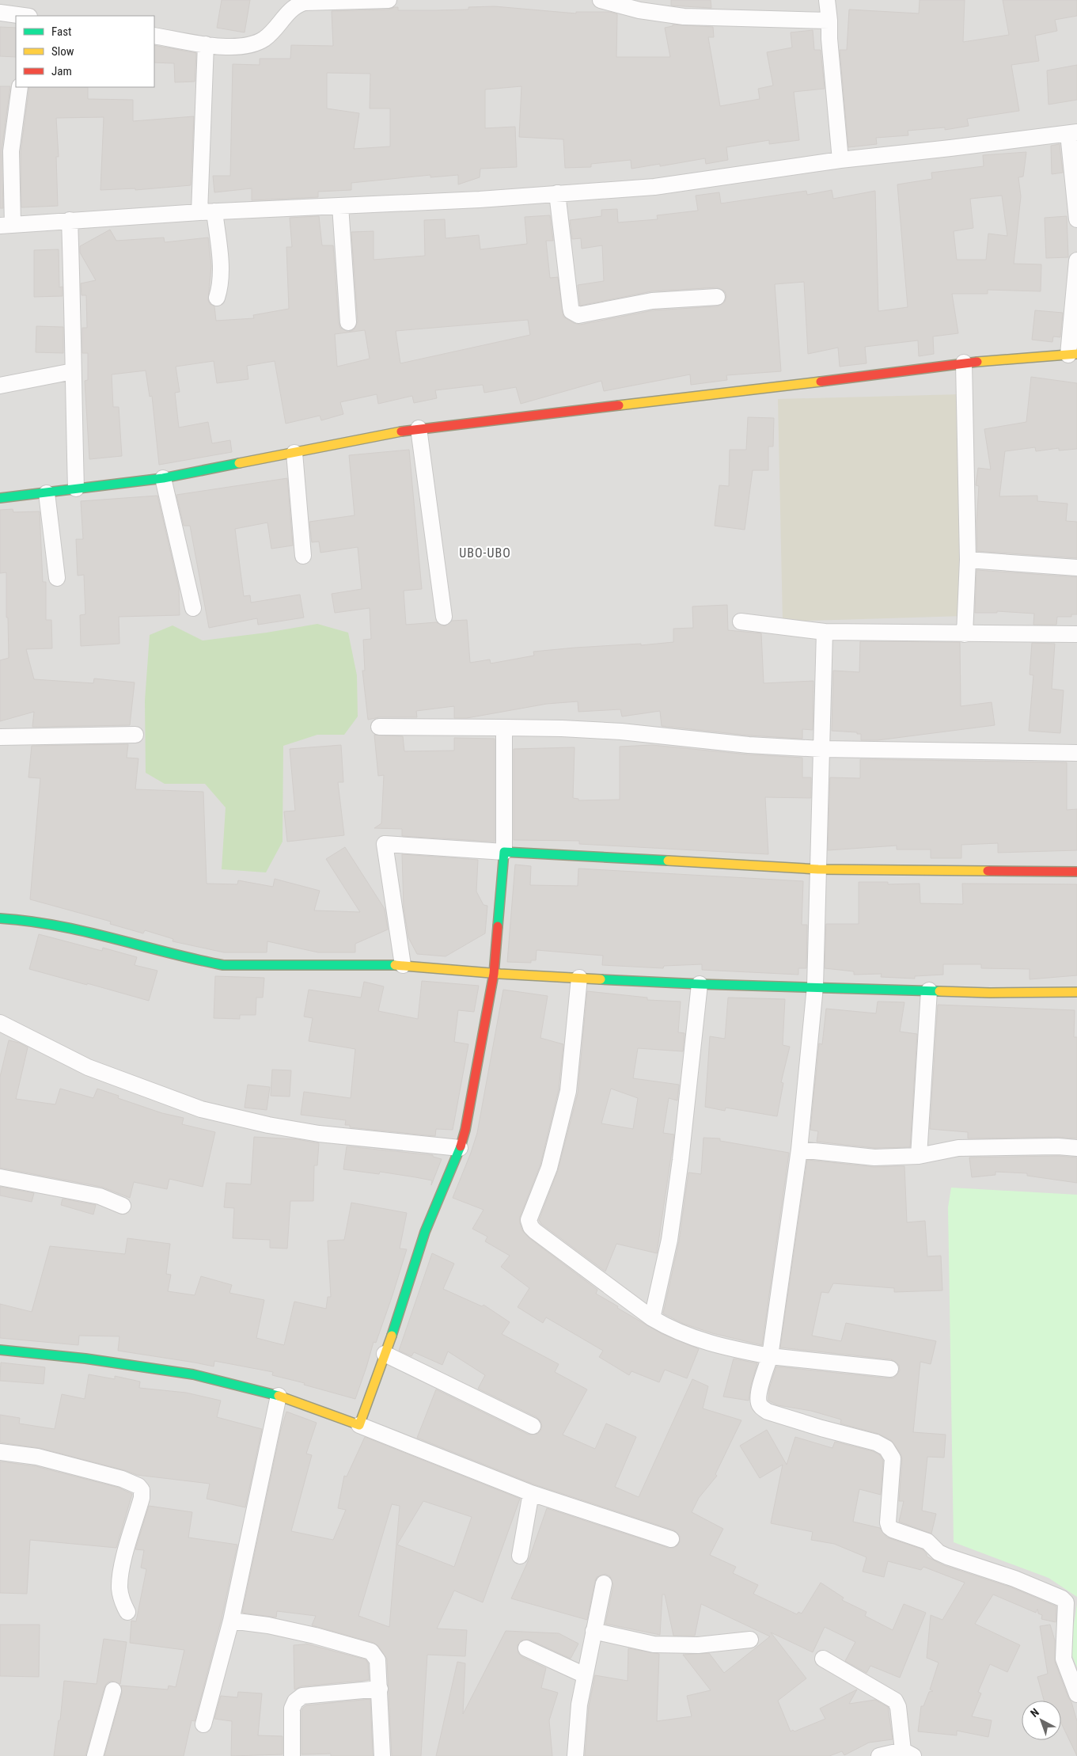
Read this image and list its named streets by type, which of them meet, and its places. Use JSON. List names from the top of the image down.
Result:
{
  "districts": ["UBO-UBO"],
  "legend": ["Fast", "Slow", "Jam"],
  "north": "top left"
}
